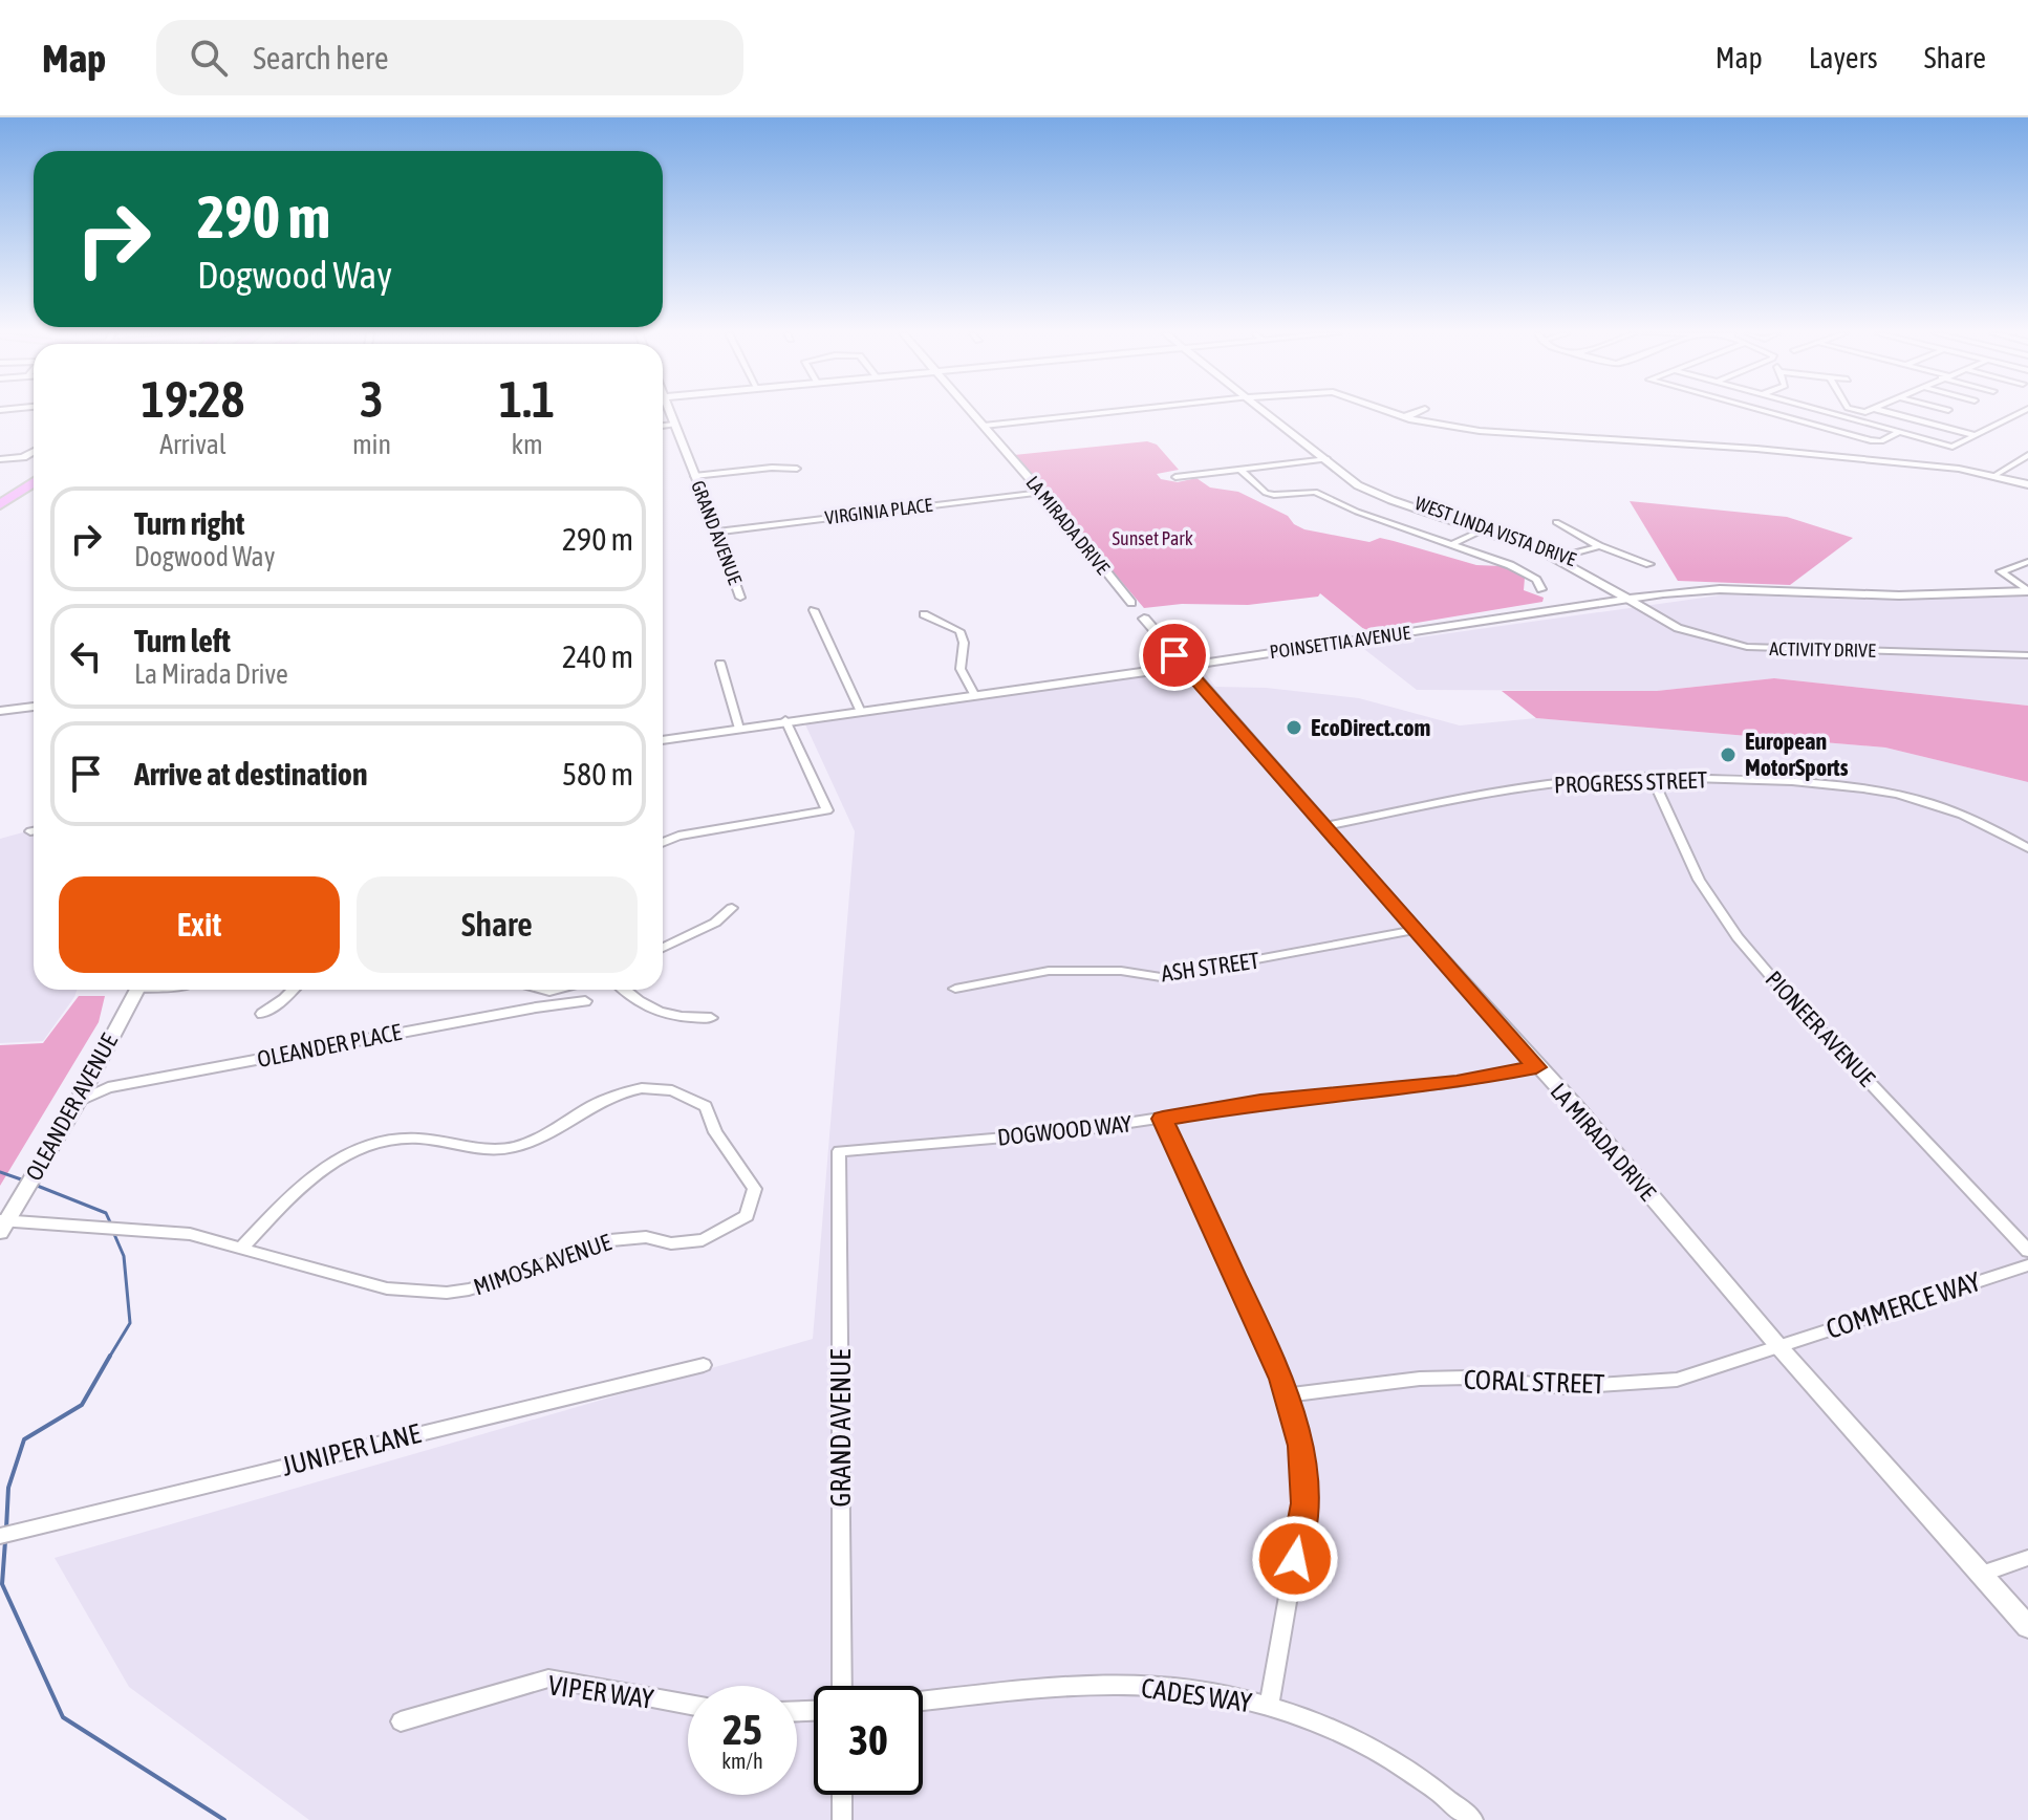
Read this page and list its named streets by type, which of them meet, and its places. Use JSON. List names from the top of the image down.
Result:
{
  "streets": {
    "street": [
      "VIRGINIA PLACE",
      "LA MIRADA DRIVE",
      "WEST LINDA VISTA DRIVE",
      "GRAND AVENUE",
      "POINSETTIA AVENUE",
      "ACTIVITY DRIVE",
      "PROGRESS STREET",
      "ASH STREET",
      "PIONEER AVENUE",
      "OLEANDER PLACE",
      "OLEANDER AVENUE",
      "DOGWOOD WAY",
      "MIMOSA AVENUE",
      "COMMERCE WAY",
      "CORAL STREET",
      "JUNIPER LANE",
      "VIPER WAY",
      "CADES WAY"
    ]
  },
  "crossings": [
    ["VIRGINIA PLACE", "LA MIRADA DRIVE"],
    ["VIRGINIA PLACE", "GRAND AVENUE"],
    ["LA MIRADA DRIVE", "POINSETTIA AVENUE"],
    ["LA MIRADA DRIVE", "PROGRESS STREET"],
    ["LA MIRADA DRIVE", "ASH STREET"],
    ["LA MIRADA DRIVE", "DOGWOOD WAY"],
    ["LA MIRADA DRIVE", "COMMERCE WAY"],
    ["LA MIRADA DRIVE", "CORAL STREET"],
    ["WEST LINDA VISTA DRIVE", "POINSETTIA AVENUE"],
    ["WEST LINDA VISTA DRIVE", "ACTIVITY DRIVE"],
    ["GRAND AVENUE", "DOGWOOD WAY"],
    ["POINSETTIA AVENUE", "ACTIVITY DRIVE"],
    ["PROGRESS STREET", "PIONEER AVENUE"],
    ["OLEANDER PLACE", "OLEANDER AVENUE"],
    ["OLEANDER AVENUE", "MIMOSA AVENUE"],
    ["COMMERCE WAY", "CORAL STREET"]
  ],
  "parks": ["Sunset Park"],
  "places": ["EcoDirect.com", "European MotorSports"],
  "page": {
    "header": "Map",
    "search": "Search here",
    "nav": ["Map", "Layers", "Share"],
    "turn": ["290 m", "Dogwood Way"],
    "eta": [
      "19:28",
      "Arrival",
      "3",
      "min",
      "1.1",
      "km"
    ],
    "list": [
      {
        "name": "Turn right",
        "note": "Dogwood Way",
        "value": "290 m"
      },
      {
        "name": "Turn left",
        "note": "La Mirada Drive",
        "value": "240 m"
      },
      {
        "name": "Arrive at destination",
        "value": "580 m"
      }
    ],
    "buttons": ["Exit", "Share"],
    "speed": "25 km/h",
    "limit": "30"
  }
}
